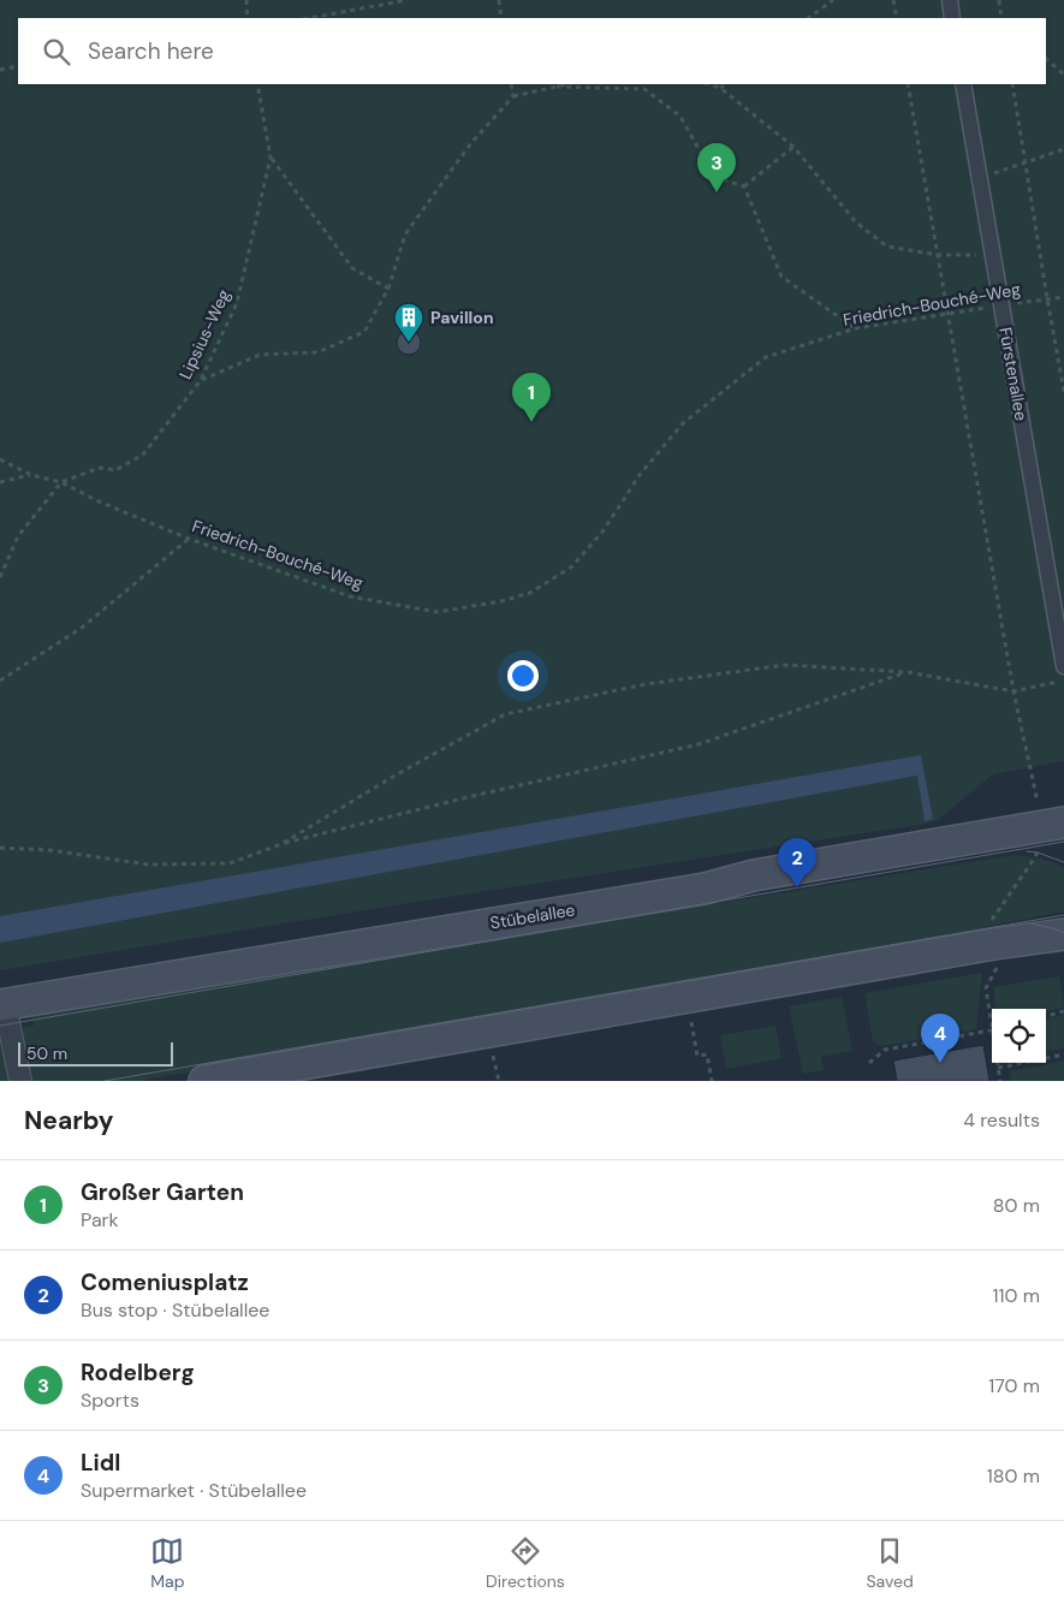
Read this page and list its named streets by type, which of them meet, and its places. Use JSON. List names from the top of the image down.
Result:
{
  "streets": {
    "main road": ["Stübelallee"],
    "street": ["Fürstenallee"],
    "path": ["Friedrich-Bouché-Weg", "Lipsius-Weg"]
  },
  "crossings": [
    ["Friedrich-Bouché-Weg", "Lipsius-Weg"],
    ["Friedrich-Bouché-Weg", "Fürstenallee"]
  ],
  "places": {
    "building": ["Pavillon"]
  },
  "scale_bar": "50 m",
  "page": {
    "search": "Search here",
    "pins": [
      "3",
      "1",
      "2",
      "4"
    ],
    "scale": "50 m",
    "heading": ["Nearby", "4 results"],
    "list": [
      {
        "mark": "1",
        "name": "Großer Garten",
        "note": "Park",
        "value": "80 m"
      },
      {
        "mark": "2",
        "name": "Comeniusplatz",
        "note": "Bus stop · Stübelallee",
        "value": "110 m"
      },
      {
        "mark": "3",
        "name": "Rodelberg",
        "note": "Sports",
        "value": "170 m"
      },
      {
        "mark": "4",
        "name": "Lidl",
        "note": "Supermarket · Stübelallee",
        "value": "180 m"
      }
    ],
    "nav": ["Map", "Directions", "Saved"]
  }
}
